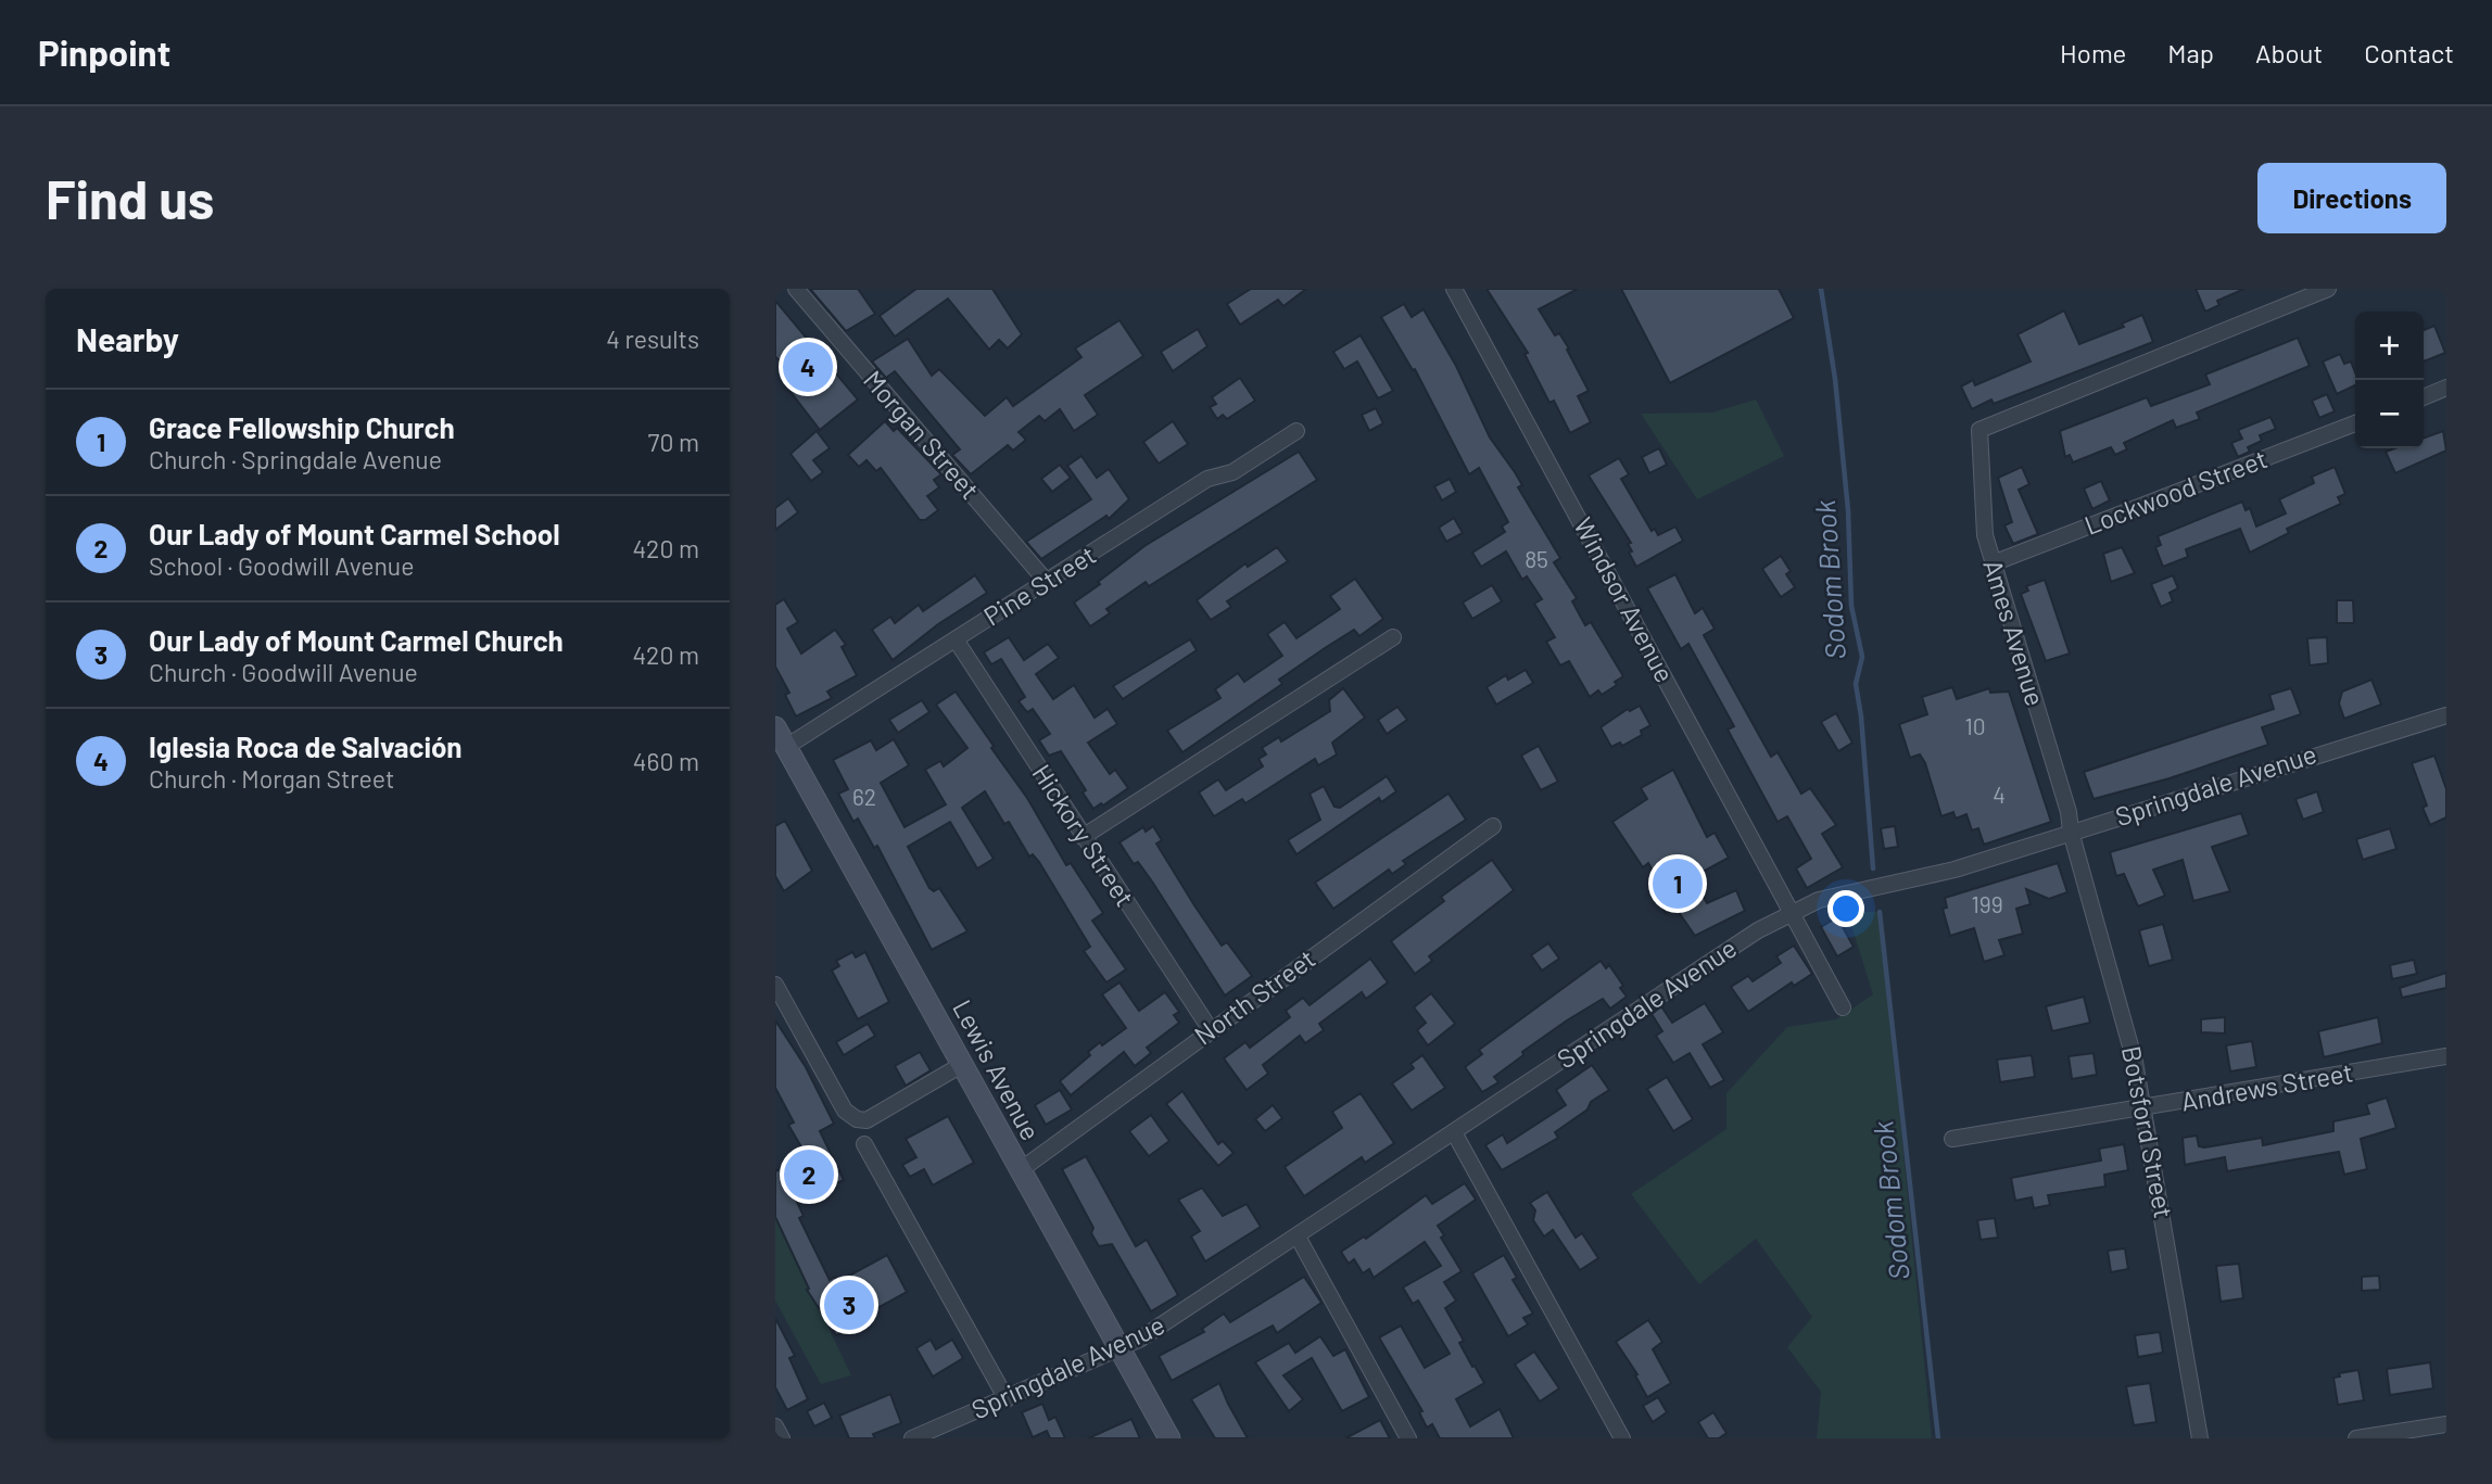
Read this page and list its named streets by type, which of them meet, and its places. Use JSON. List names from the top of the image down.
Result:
{
  "streets": {
    "main road": ["Lewis Avenue"],
    "street": [
      "Morgan Street",
      "Lockwood Street",
      "Pine Street",
      "Windsor Avenue",
      "Ames Avenue",
      "Springdale Avenue",
      "Hickory Street",
      "North Street",
      "Andrews Street",
      "Botsford Street"
    ]
  },
  "crossings": [
    ["Morgan Street", "Pine Street"],
    ["Lockwood Street", "Ames Avenue"],
    ["Pine Street", "Hickory Street"],
    ["Pine Street", "Lewis Avenue"],
    ["Windsor Avenue", "Springdale Avenue"],
    ["Ames Avenue", "Springdale Avenue"],
    ["Ames Avenue", "Botsford Street"],
    ["Springdale Avenue", "Lewis Avenue"],
    ["Springdale Avenue", "Botsford Street"],
    ["Hickory Street", "North Street"],
    ["North Street", "Lewis Avenue"],
    ["Andrews Street", "Botsford Street"]
  ],
  "water": ["Sodom Brook"],
  "house_numbers": [
    "85",
    "10",
    "4",
    "62",
    "199"
  ],
  "page": {
    "header": "Pinpoint",
    "nav": [
      "Home",
      "Map",
      "About",
      "Contact"
    ],
    "buttons": "Directions",
    "title": "Find us",
    "heading": ["Nearby", "4 results"],
    "map_buttons": ["+", "−"],
    "pins": [
      "4",
      "1",
      "2",
      "3"
    ],
    "list": [
      {
        "mark": "1",
        "name": "Grace Fellowship Church",
        "note": "Church · Springdale Avenue",
        "value": "70 m"
      },
      {
        "mark": "2",
        "name": "Our Lady of Mount Carmel School",
        "note": "School · Goodwill Avenue",
        "value": "420 m"
      },
      {
        "mark": "3",
        "name": "Our Lady of Mount Carmel Church",
        "note": "Church · Goodwill Avenue",
        "value": "420 m"
      },
      {
        "mark": "4",
        "name": "Iglesia Roca de Salvación",
        "note": "Church · Morgan Street",
        "value": "460 m"
      }
    ]
  }
}
